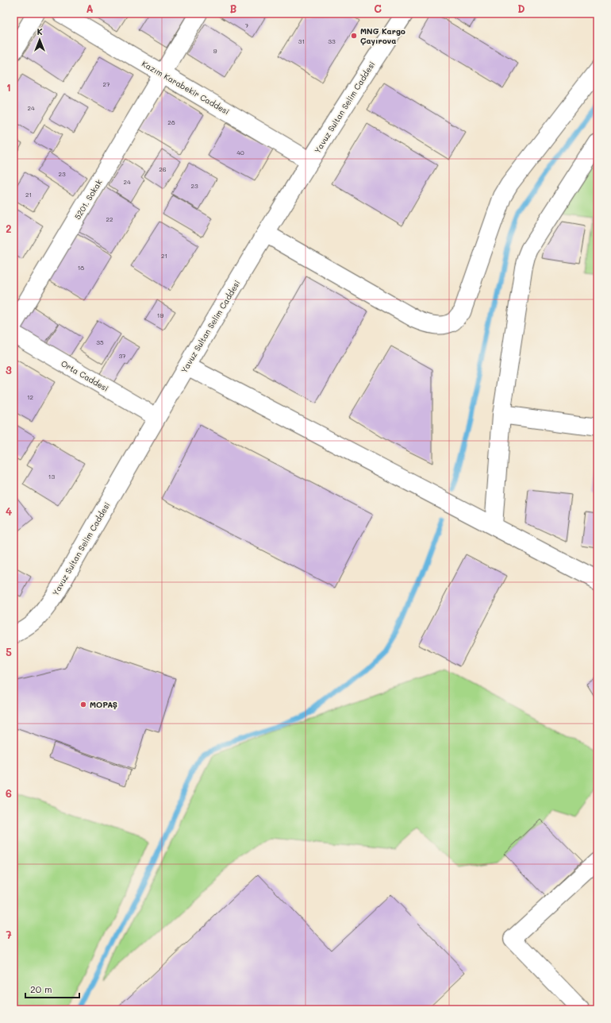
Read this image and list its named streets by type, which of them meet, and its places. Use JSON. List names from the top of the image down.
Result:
{
  "streets": {
    "street": [
      "Kazım Karabekir Caddesi",
      "Yavuz Sultan Selim Caddesi",
      "5201. Sokak",
      "Orta Caddesi"
    ]
  },
  "crossings": [
    ["Kazım Karabekir Caddesi", "Yavuz Sultan Selim Caddesi"],
    ["Kazım Karabekir Caddesi", "5201. Sokak"],
    ["Yavuz Sultan Selim Caddesi", "Orta Caddesi"]
  ],
  "places": ["MNG Kargo Çayırova", "MOPAŞ"],
  "house_numbers": [
    "7",
    "31",
    "33",
    "9",
    "27",
    "24",
    "28",
    "40",
    "26",
    "23",
    "24",
    "23",
    "21",
    "22",
    "21",
    "18",
    "19",
    "35",
    "37",
    "12",
    "13"
  ],
  "scale_bar": "20 m",
  "north": "top",
  "grid": {
    "columns": [
      "A",
      "B",
      "C",
      "D"
    ],
    "rows": [
      "1",
      "2",
      "3",
      "4",
      "5",
      "6",
      "7"
    ]
  }
}
